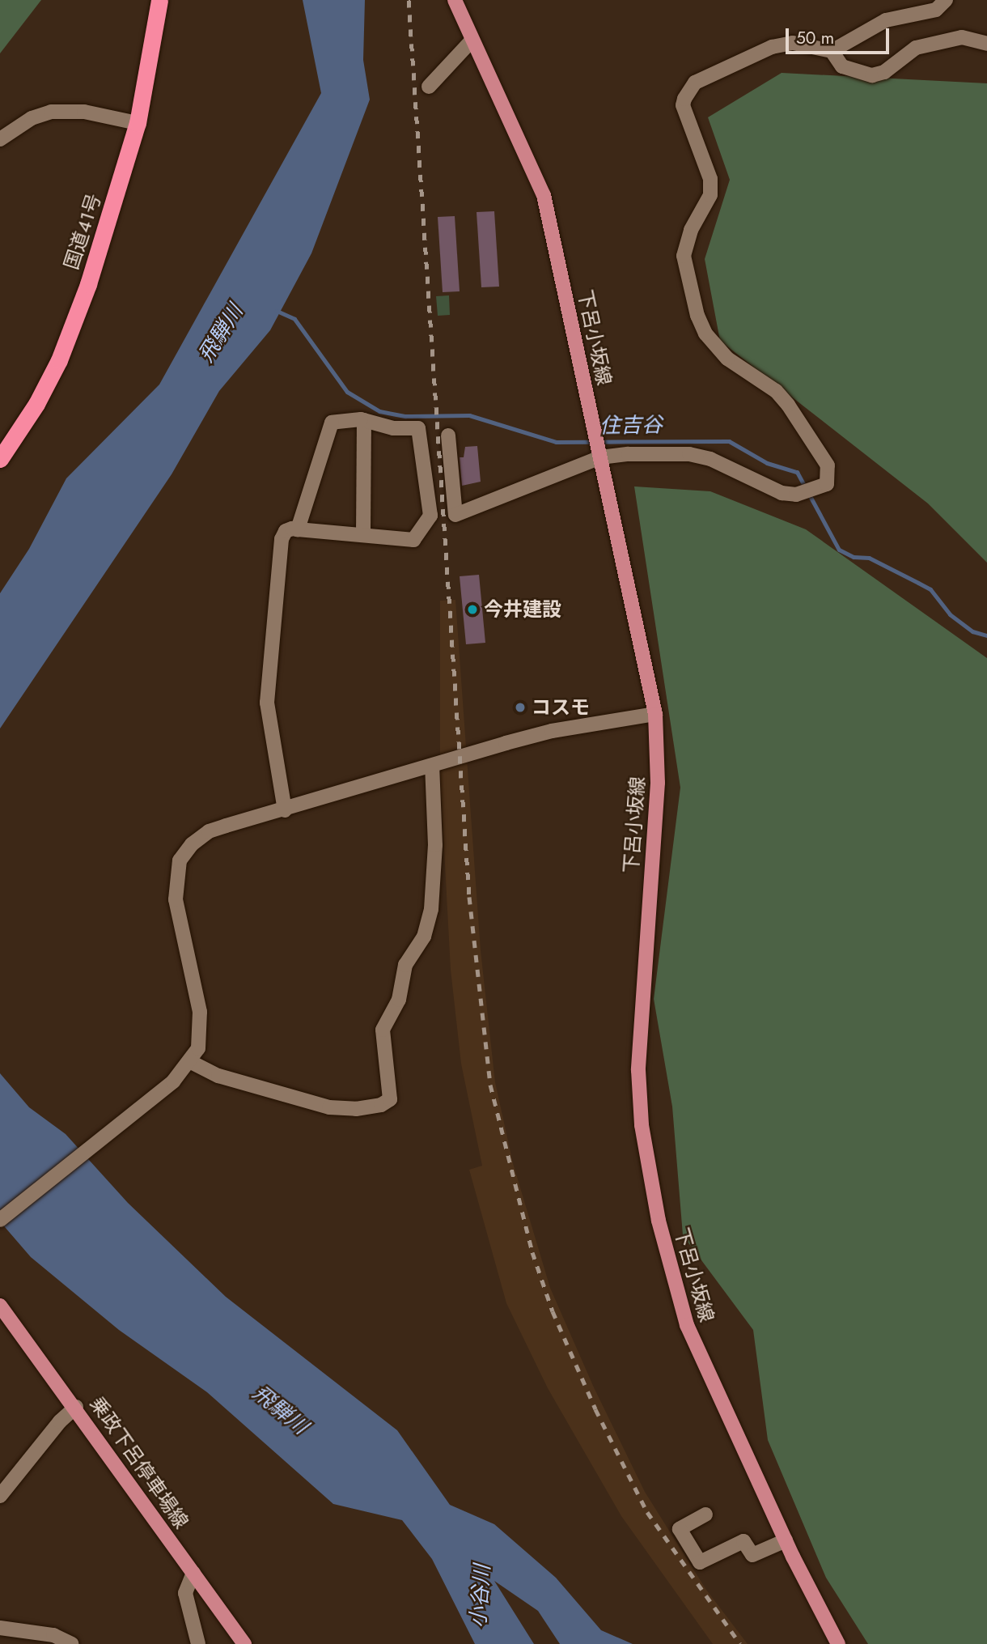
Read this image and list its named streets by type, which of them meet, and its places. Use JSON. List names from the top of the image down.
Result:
{
  "streets": {
    "highway": ["国道41号"],
    "main road": ["下呂小坂線", "乗政下呂停車場線"]
  },
  "water": ["飛騨川", "住吉谷", "小谷川"],
  "places": ["今井建設", "コスモ"],
  "scale_bar": "50 m"
}
